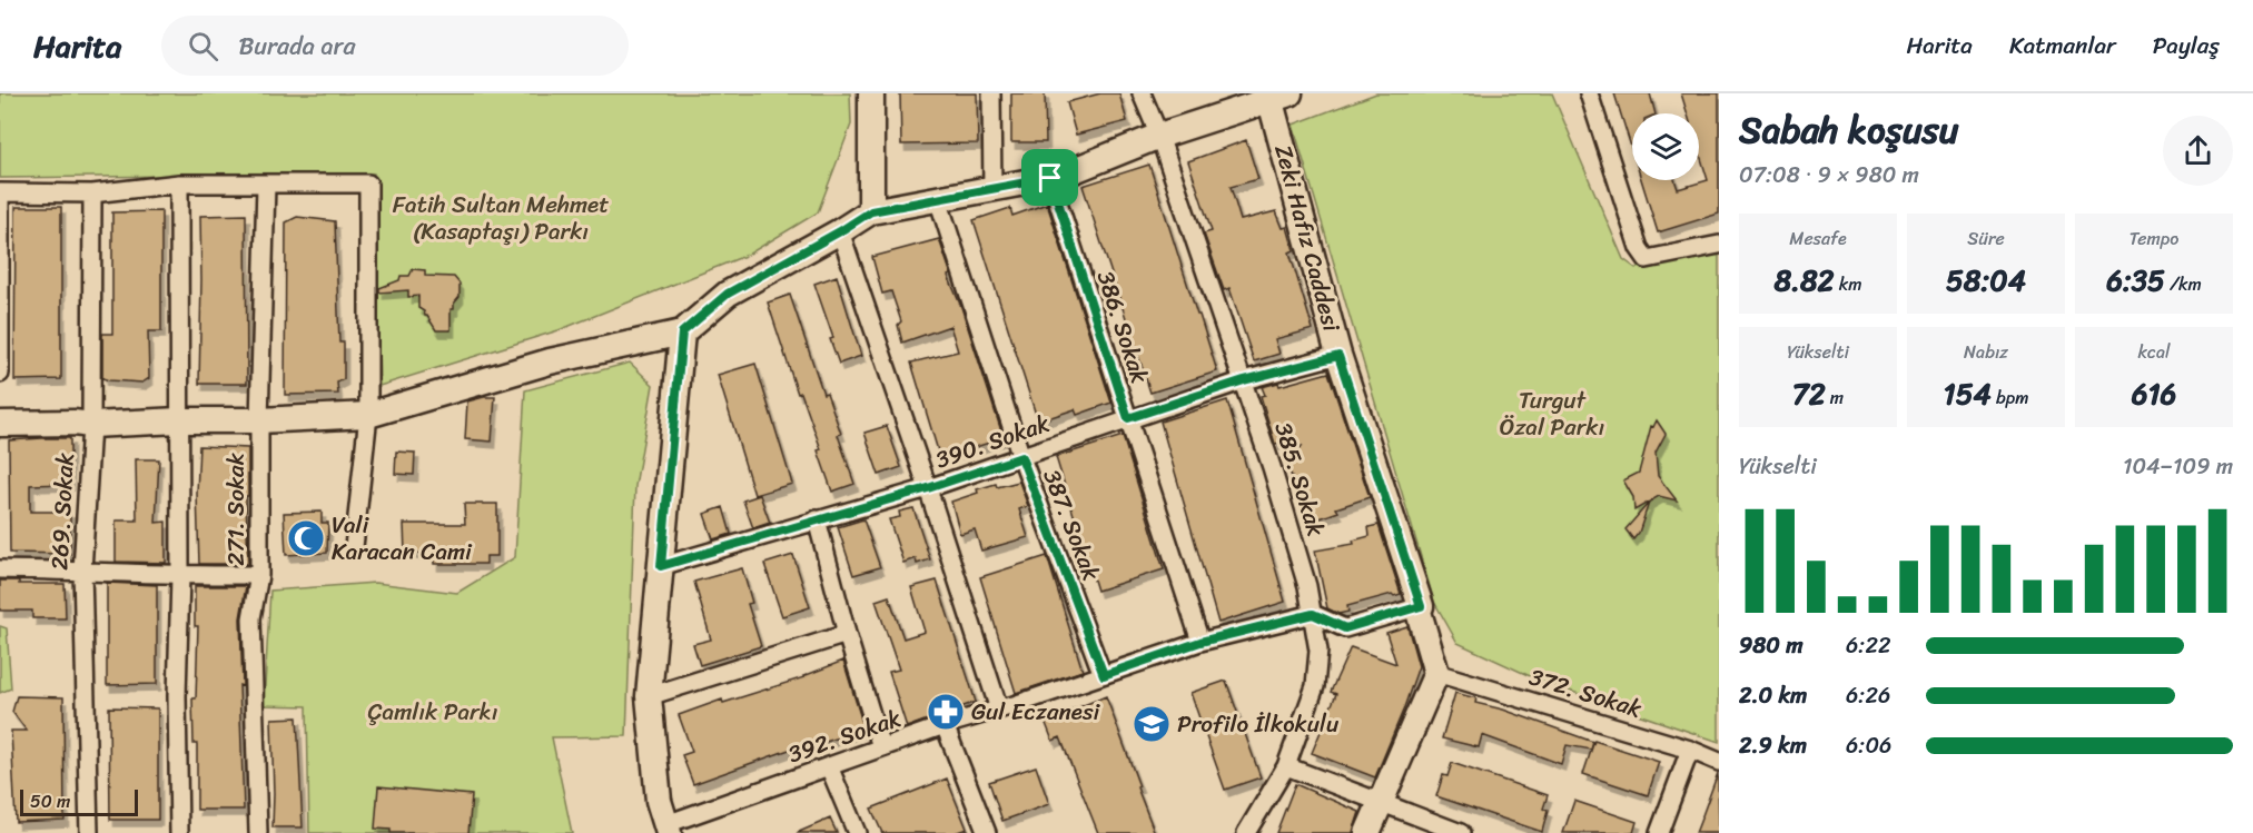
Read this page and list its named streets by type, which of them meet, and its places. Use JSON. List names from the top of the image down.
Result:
{
  "streets": {
    "main road": ["Zeki Hafız Caddesi"],
    "street": [
      "386. Sokak",
      "390. Sokak",
      "385. Sokak",
      "271. Sokak",
      "269. Sokak",
      "387. Sokak",
      "372. Sokak",
      "392. Sokak"
    ]
  },
  "crossings": [
    ["Zeki Hafız Caddesi", "390. Sokak"],
    ["Zeki Hafız Caddesi", "372. Sokak"],
    ["386. Sokak", "390. Sokak"],
    ["386. Sokak", "392. Sokak"],
    ["390. Sokak", "385. Sokak"],
    ["390. Sokak", "387. Sokak"],
    ["385. Sokak", "392. Sokak"],
    ["387. Sokak", "392. Sokak"]
  ],
  "parks": ["Fatih Sultan Mehmet (Kasaptaşı) Parkı", "Turgut Özal Parkı", "Çamlık Parkı"],
  "places": {
    "mosque": ["Vali Karacan Cami"],
    "pharmacy": ["Gul Eczanesi"],
    "school or university": ["Profilo İlkokulu"]
  },
  "scale_bar": "50 m",
  "page": {
    "header": "Harita",
    "search": "Burada ara",
    "nav": ["Harita", "Katmanlar", "Paylaş"],
    "heading": ["Sabah koşusu", "07:08 · 9 × 980 m"],
    "stats": [
      ["Mesafe", "8.82 km"],
      ["Süre", "58:04"],
      ["Tempo", "6:35 /km"],
      ["Yükselti", "72 m"],
      ["Nabız", "154 bpm"],
      ["kcal", "616"]
    ],
    "chart": ["Yükselti", "104–109 m"],
    "list": [
      {
        "name": "980 m",
        "note": "6:22"
      },
      {
        "name": "2.0 km",
        "note": "6:26"
      },
      {
        "name": "2.9 km",
        "note": "6:06"
      }
    ],
    "scale": "50 m"
  }
}
